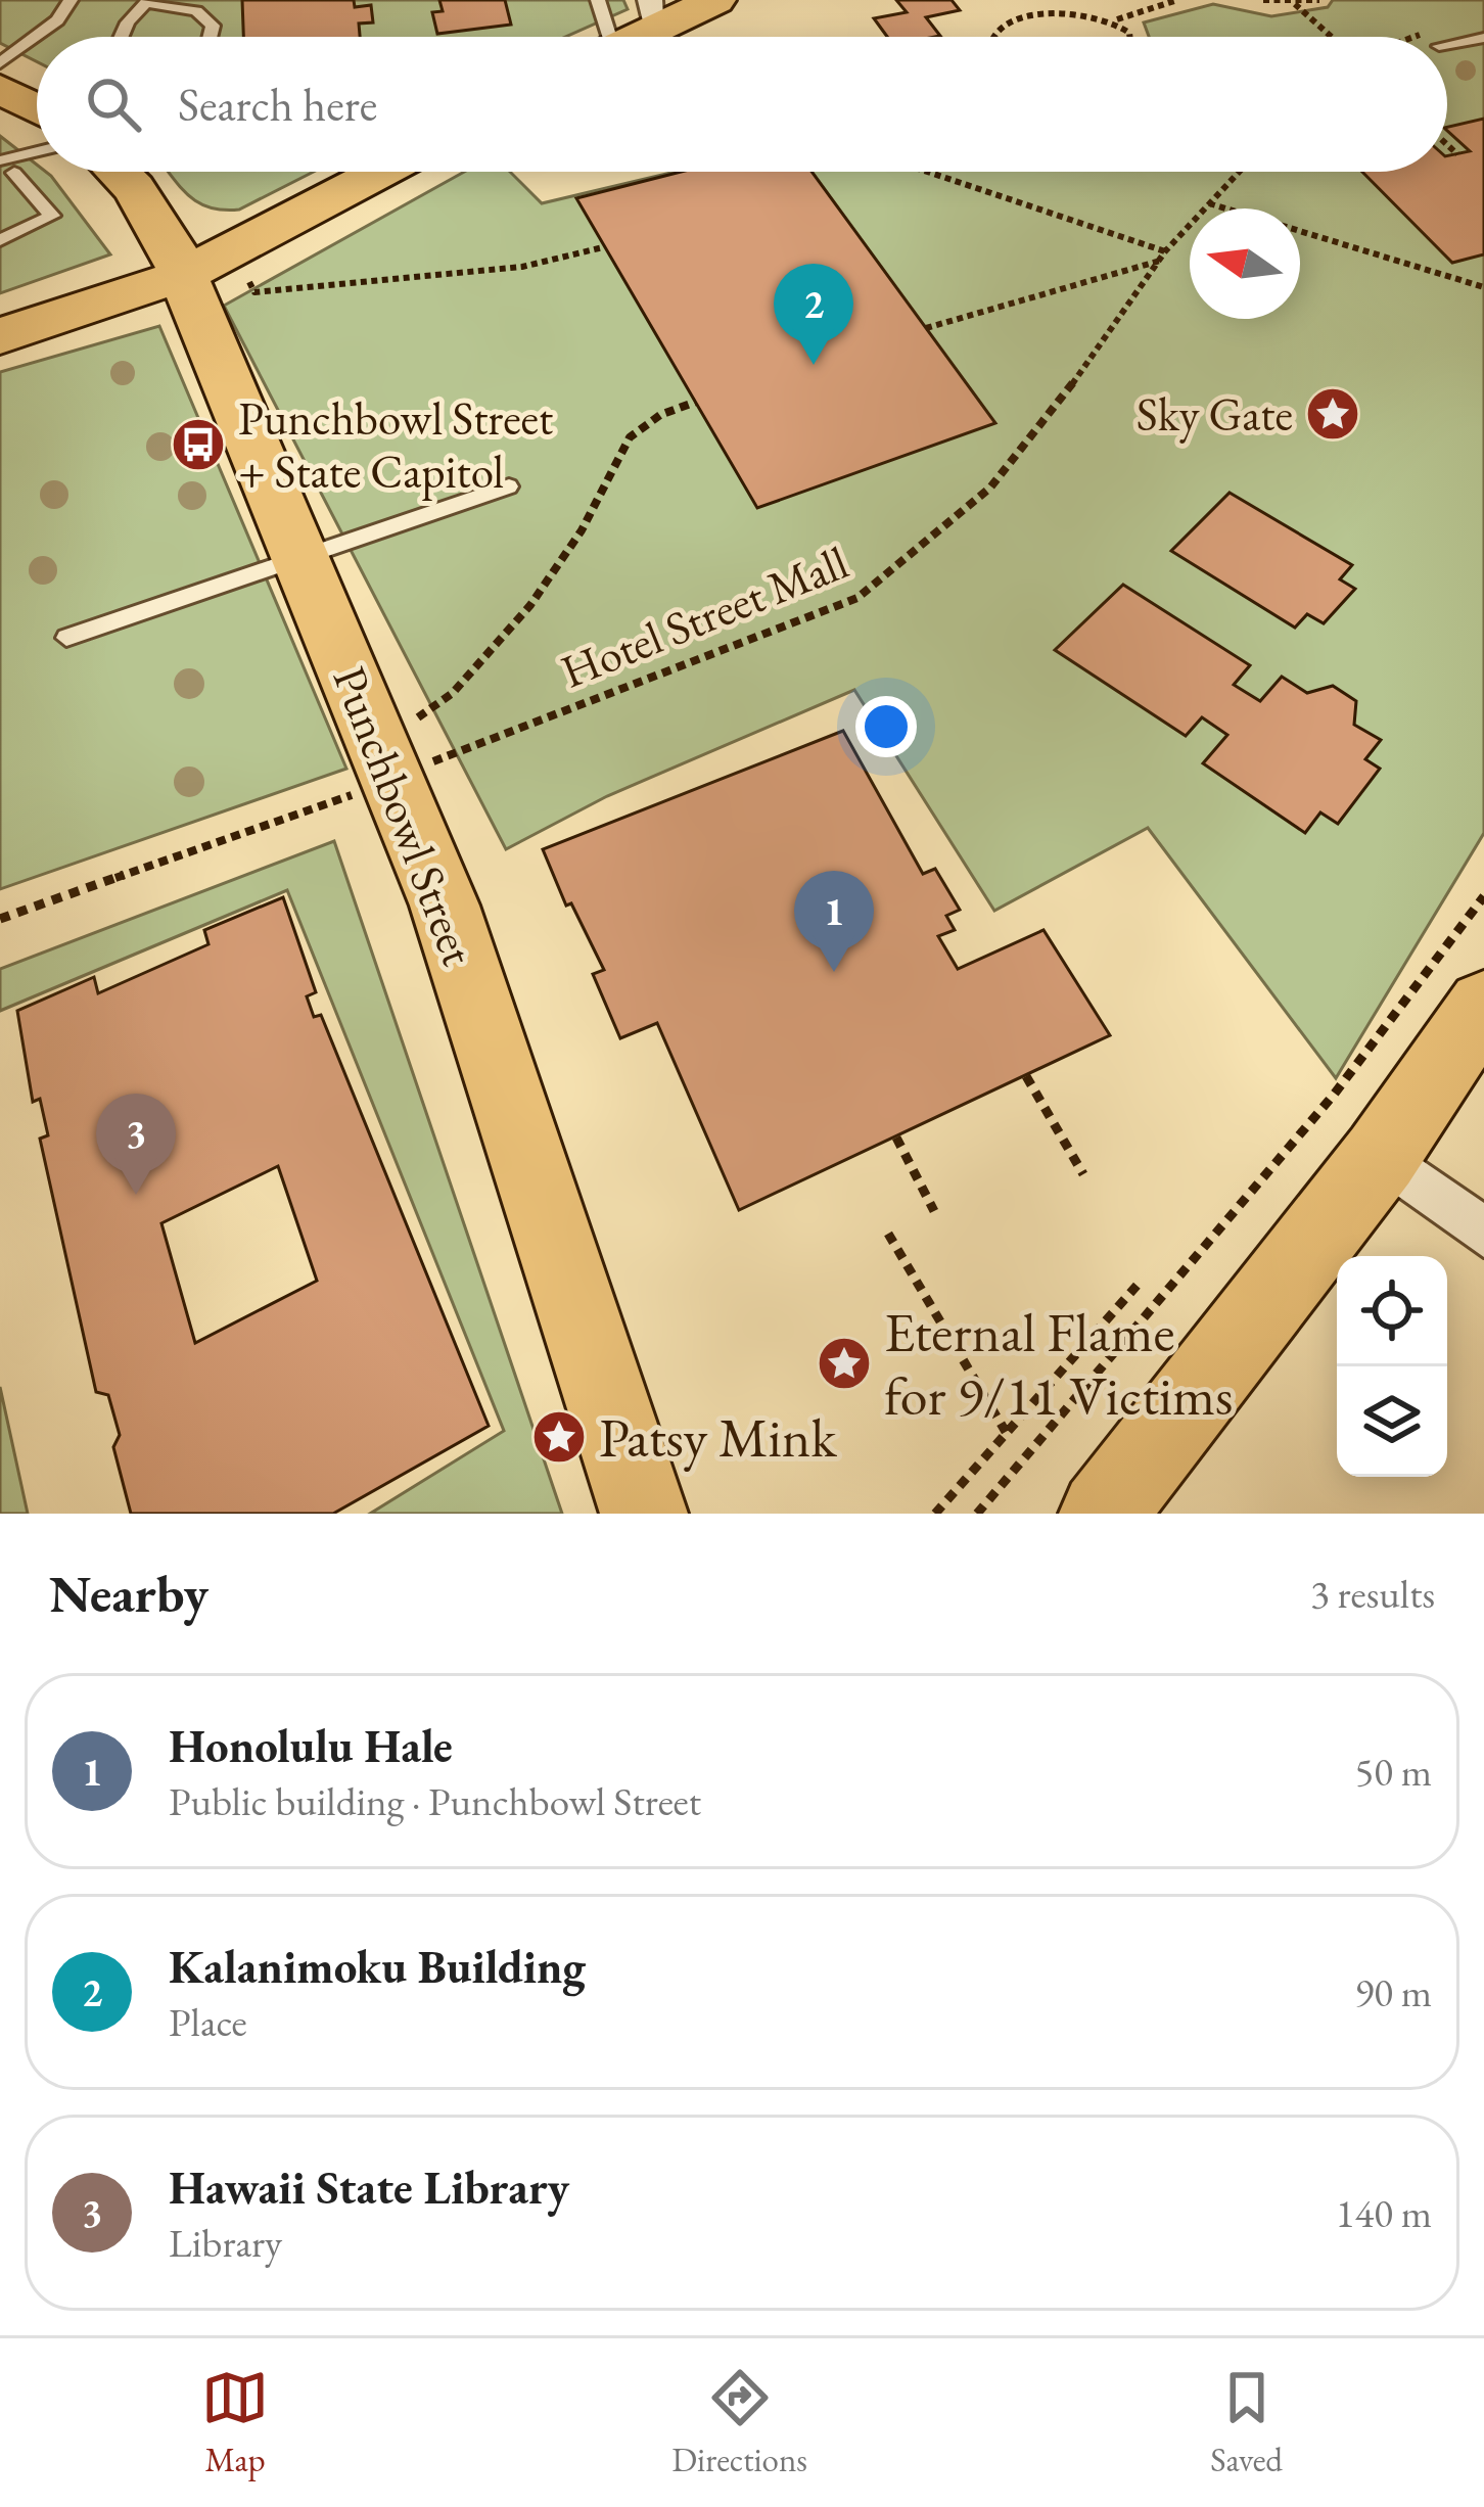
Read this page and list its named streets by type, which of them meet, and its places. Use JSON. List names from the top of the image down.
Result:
{
  "streets": {
    "main road": ["Punchbowl Street"],
    "path": ["Hotel Street Mall"]
  },
  "crossings": [
    ["Hotel Street Mall", "Punchbowl Street"]
  ],
  "places": {
    "place": ["Sky Gate", "Eternal Flame for 9/11 Victims", "Patsy Mink"],
    "bus stop": ["Punchbowl Street + State Capitol"]
  },
  "north": "left",
  "page": {
    "search": "Search here",
    "pins": ["2", "1", "3"],
    "heading": ["Nearby", "3 results"],
    "list": [
      {
        "mark": "1",
        "name": "Honolulu Hale",
        "note": "Public building · Punchbowl Street",
        "value": "50 m"
      },
      {
        "mark": "2",
        "name": "Kalanimoku Building",
        "note": "Place",
        "value": "90 m"
      },
      {
        "mark": "3",
        "name": "Hawaii State Library",
        "note": "Library",
        "value": "140 m"
      }
    ],
    "nav": ["Map", "Directions", "Saved"]
  }
}
